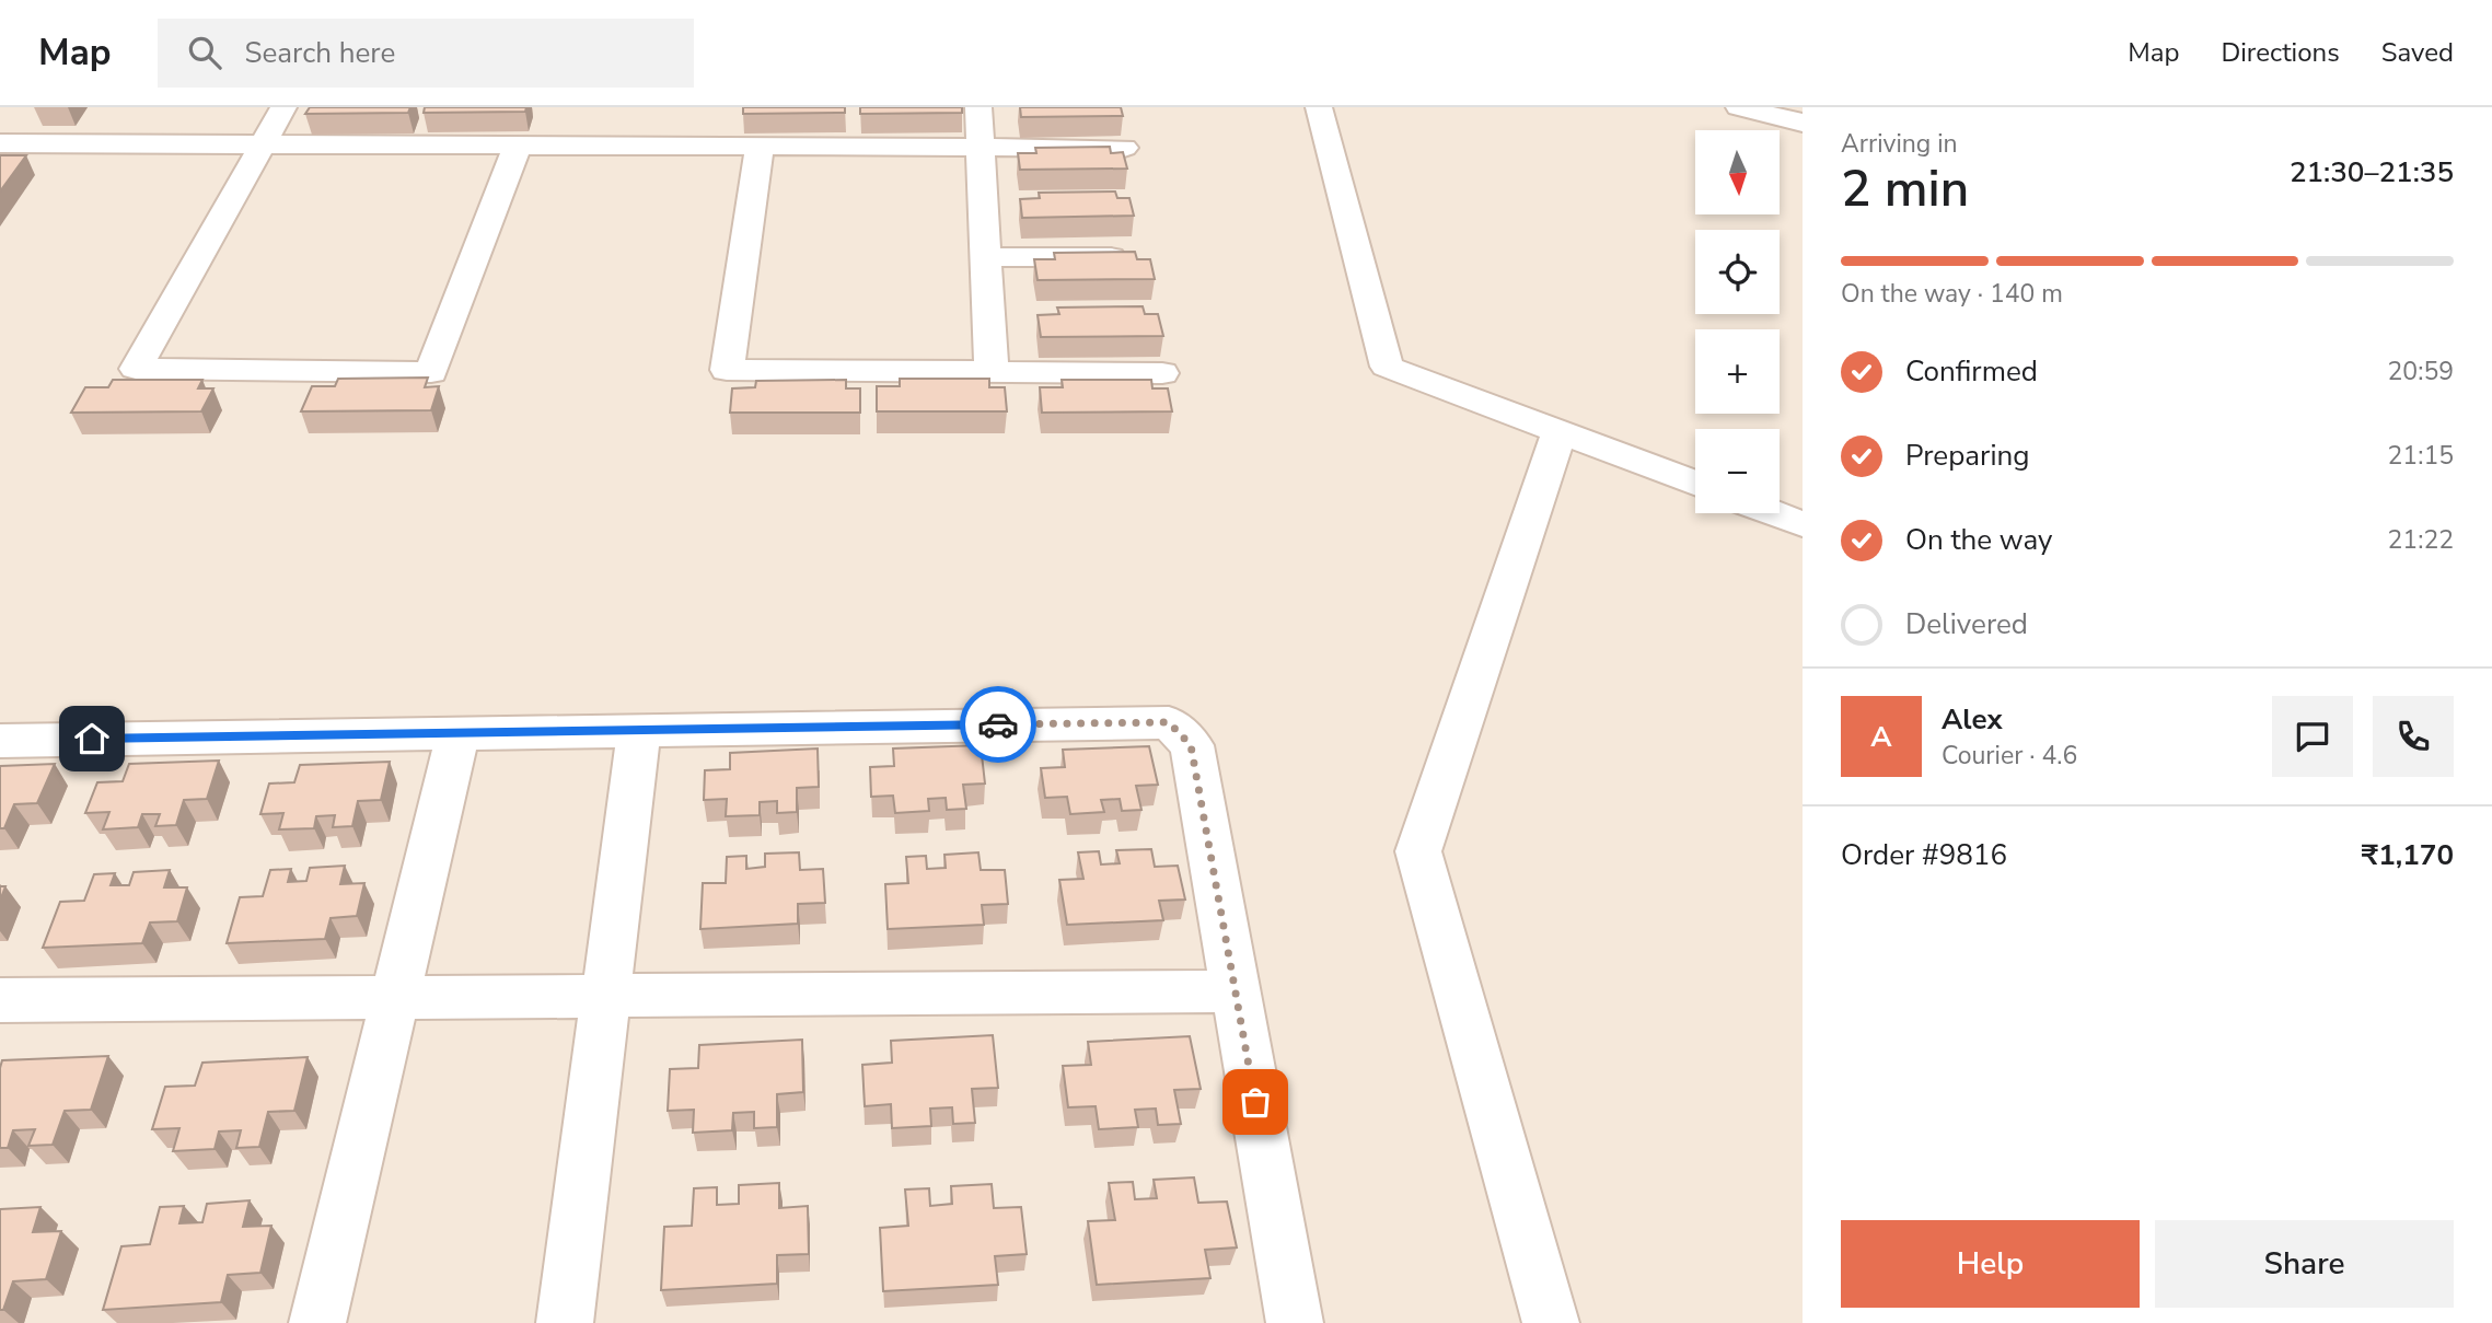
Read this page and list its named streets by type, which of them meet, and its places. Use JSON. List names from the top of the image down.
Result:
{
  "north": "bottom",
  "page": {
    "header": "Map",
    "search": "Search here",
    "nav": ["Map", "Directions", "Saved"],
    "heading": ["2 min", "Arriving in", "21:30–21:35"],
    "panel": [
      "Alex",
      "Courier · 4.6",
      "Order #9816",
      "₹1,170"
    ],
    "map_buttons": ["+", "−"],
    "bar": "On the way · 140 m",
    "list": [
      ["Confirmed", "20:59"],
      ["Preparing", "21:15"],
      ["On the way", "21:22"],
      "Delivered"
    ],
    "round": "A",
    "buttons": ["Help", "Share"]
  }
}
